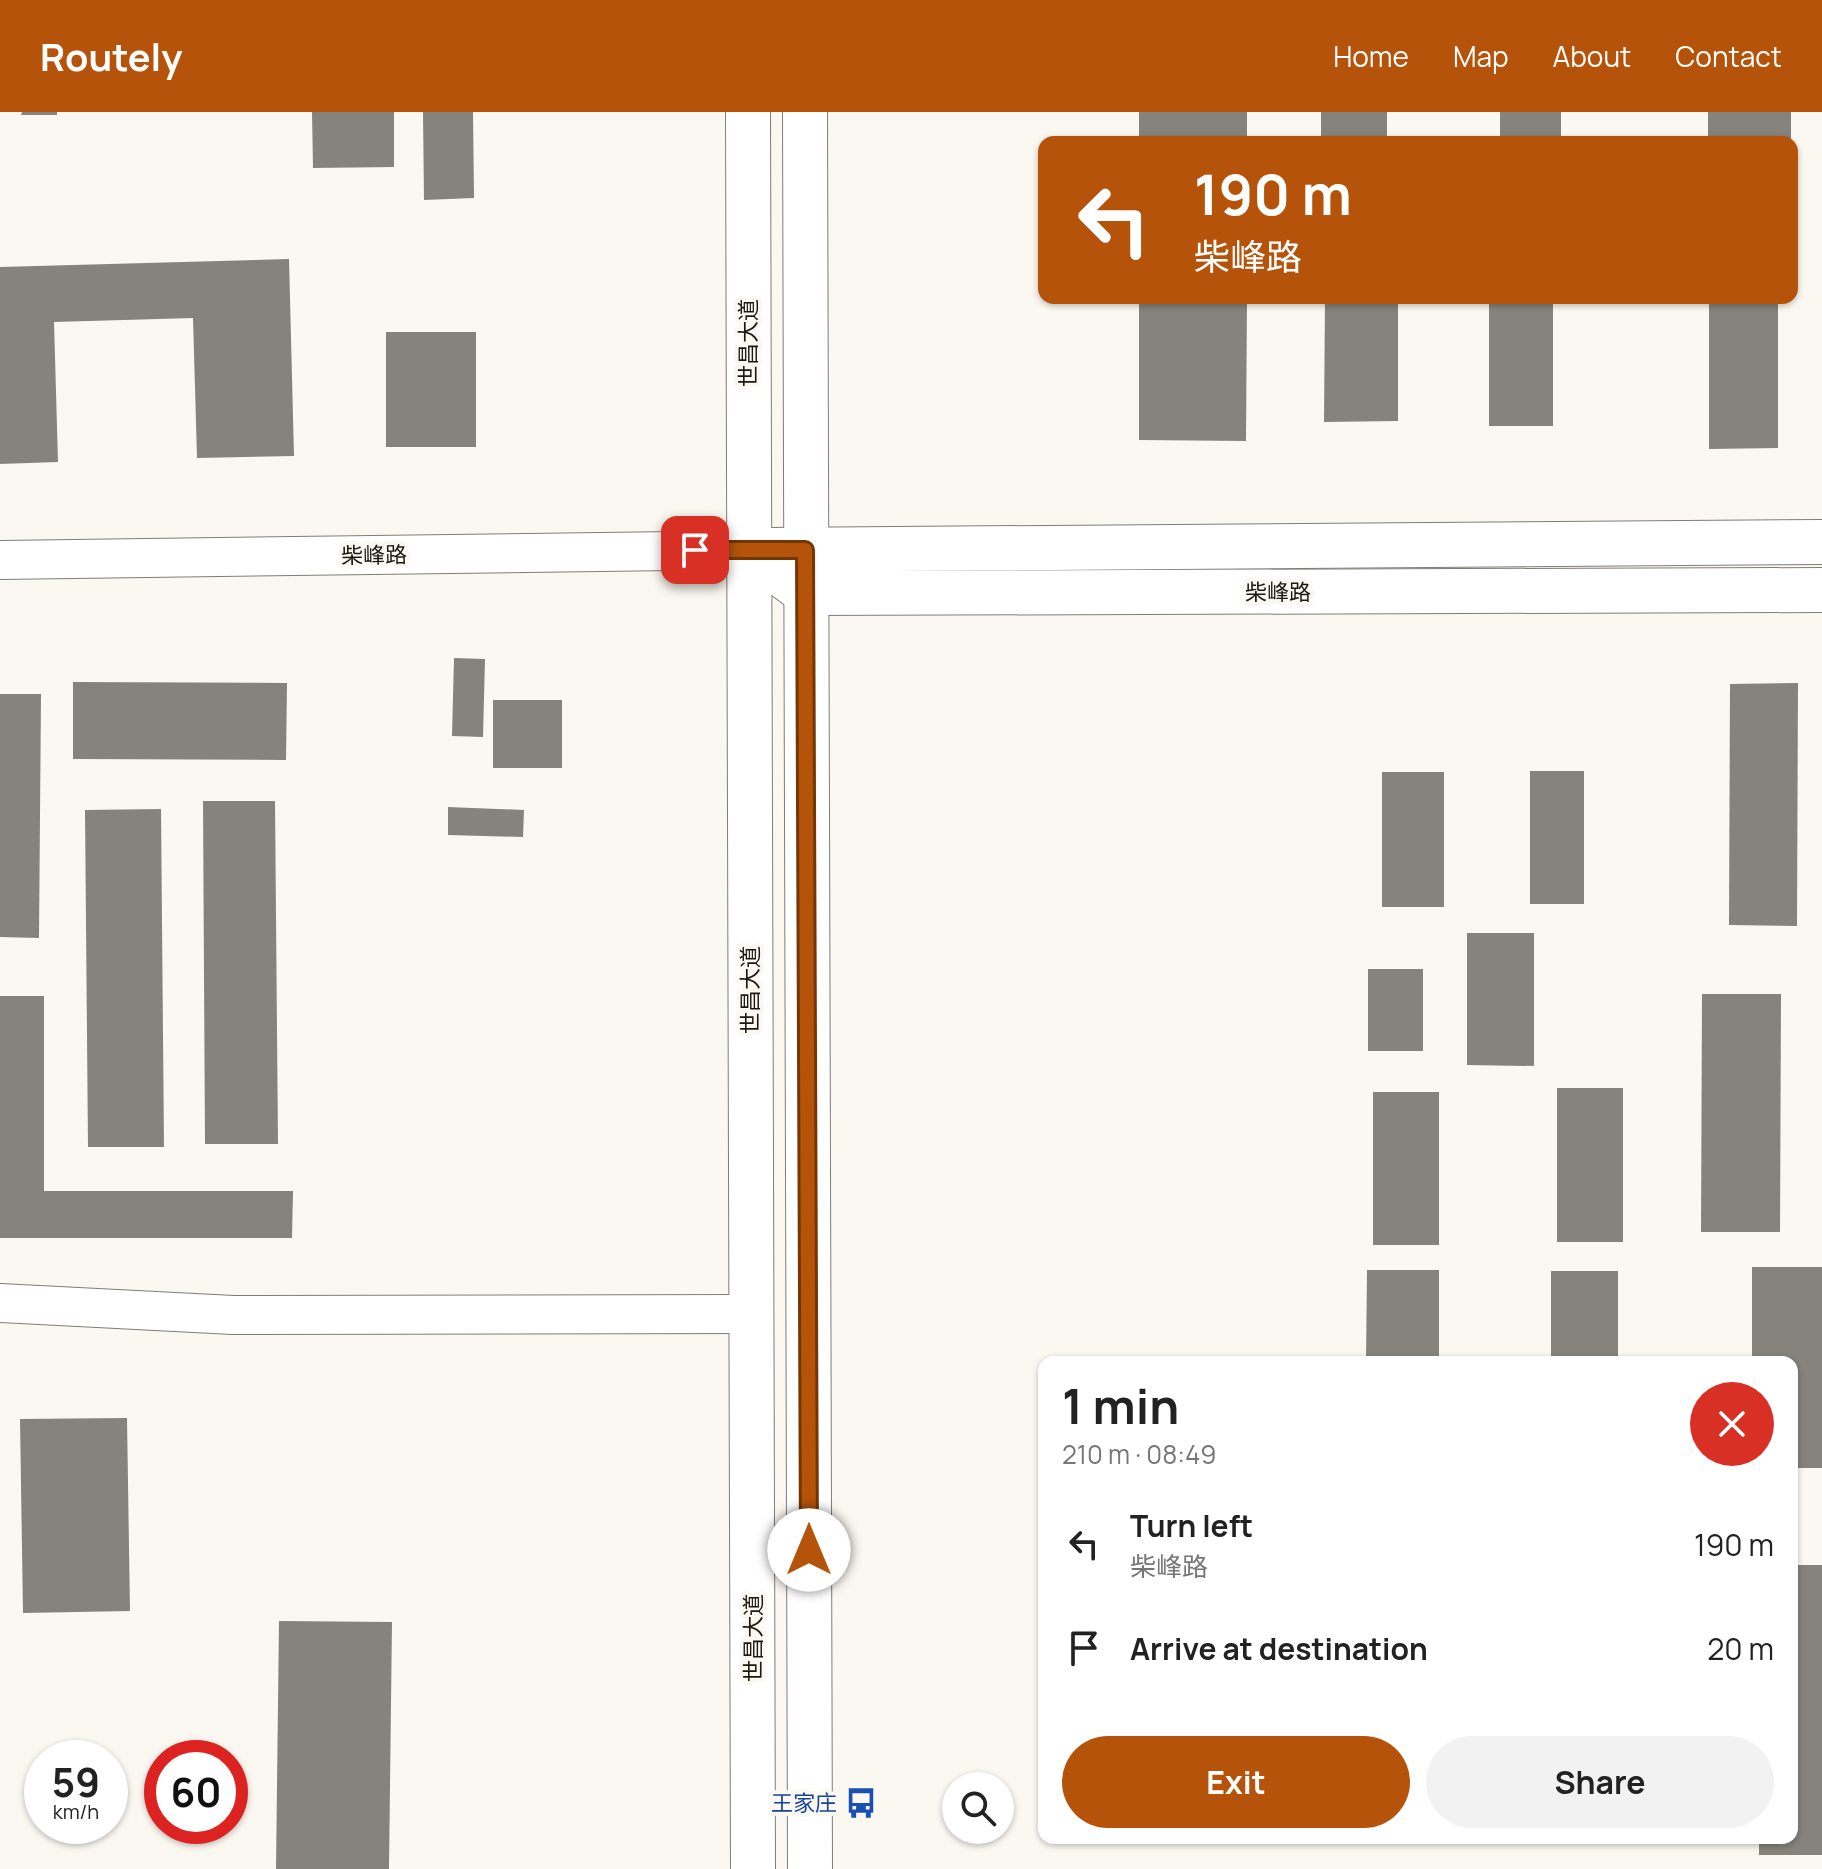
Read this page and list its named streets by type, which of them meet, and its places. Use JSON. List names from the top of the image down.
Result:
{
  "streets": {
    "main road": ["世昌大道", "柴峰路"]
  },
  "crossings": [
    ["世昌大道", "柴峰路"]
  ],
  "places": {
    "bus stop": ["王家庄"]
  },
  "page": {
    "header": "Routely",
    "nav": [
      "Home",
      "Map",
      "About",
      "Contact"
    ],
    "turn": ["190 m", "柴峰路"],
    "heading": ["1 min", "210 m · 08:49"],
    "list": [
      {
        "name": "Turn left",
        "note": "柴峰路",
        "value": "190 m"
      },
      {
        "name": "Arrive at destination",
        "value": "20 m"
      }
    ],
    "buttons": ["Exit", "Share"],
    "speed": "59 km/h",
    "limit": "60"
  }
}
